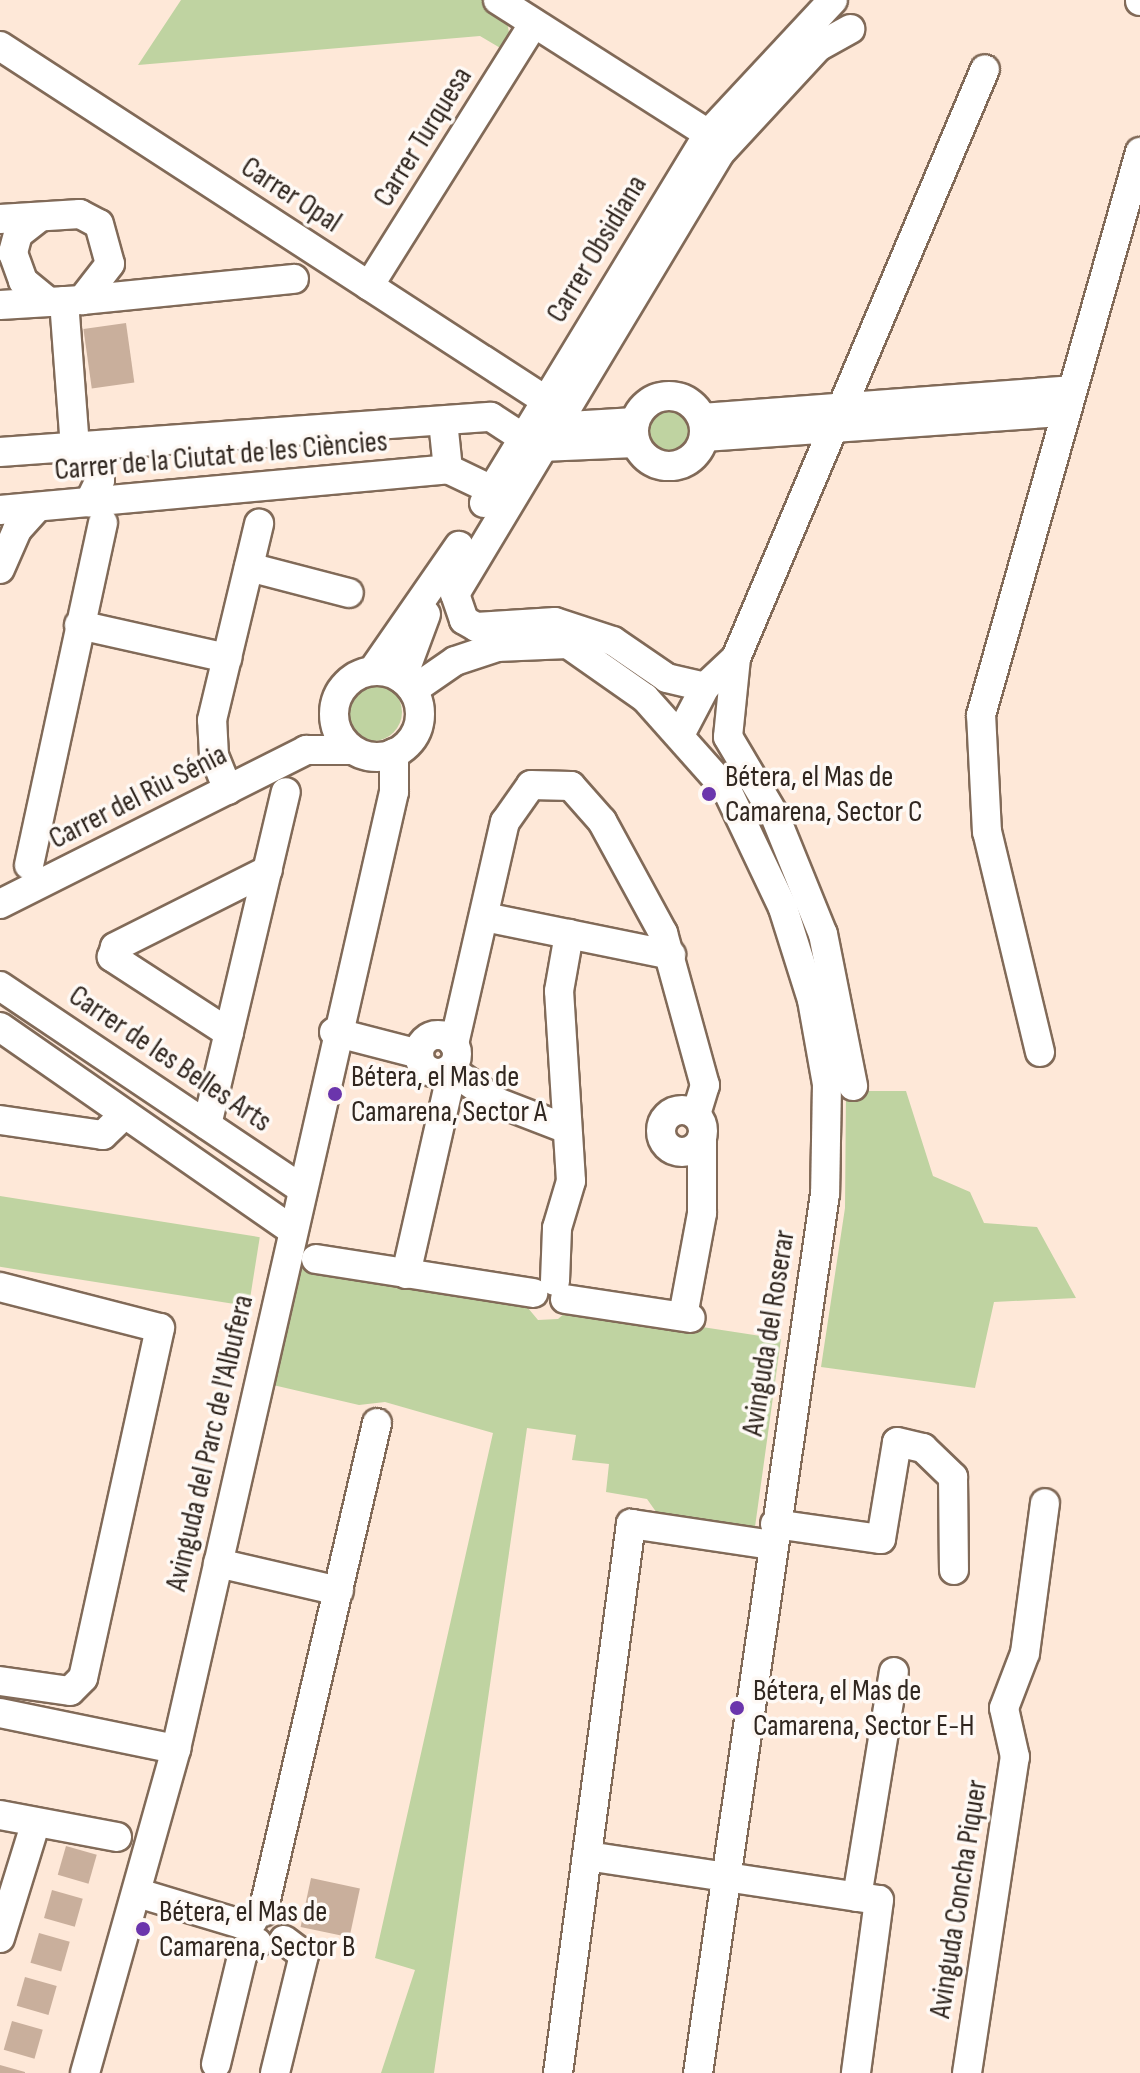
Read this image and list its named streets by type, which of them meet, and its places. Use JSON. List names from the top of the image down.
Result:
{
  "streets": {
    "street": [
      "Carrer Turquesa",
      "Carrer Opal",
      "Carrer Obsidiana",
      "Carrer de la Ciutat de les Ciències",
      "Carrer del Riu Sénia",
      "Carrer de les Belles Arts",
      "Avinguda del Roserar",
      "Avinguda del Parc de l'Albufera",
      "Avinguda Concha Piquer"
    ]
  },
  "crossings": [
    ["Carrer Turquesa", "Carrer Opal"],
    ["Carrer Opal", "Carrer Obsidiana"],
    ["Carrer Opal", "Carrer de la Ciutat de les Ciències"],
    ["Carrer Obsidiana", "Carrer de la Ciutat de les Ciències"],
    ["Carrer del Riu Sénia", "Avinguda del Roserar"],
    ["Carrer del Riu Sénia", "Avinguda del Parc de l'Albufera"],
    ["Carrer de les Belles Arts", "Avinguda del Parc de l'Albufera"],
    ["Avinguda del Roserar", "Avinguda del Parc de l'Albufera"]
  ],
  "places": [
    "Bétera, el Mas de Camarena, Sector C",
    "Bétera, el Mas de Camarena, Sector A",
    "Bétera, el Mas de Camarena, Sector E-H",
    "Bétera, el Mas de Camarena, Sector B"
  ]
}
